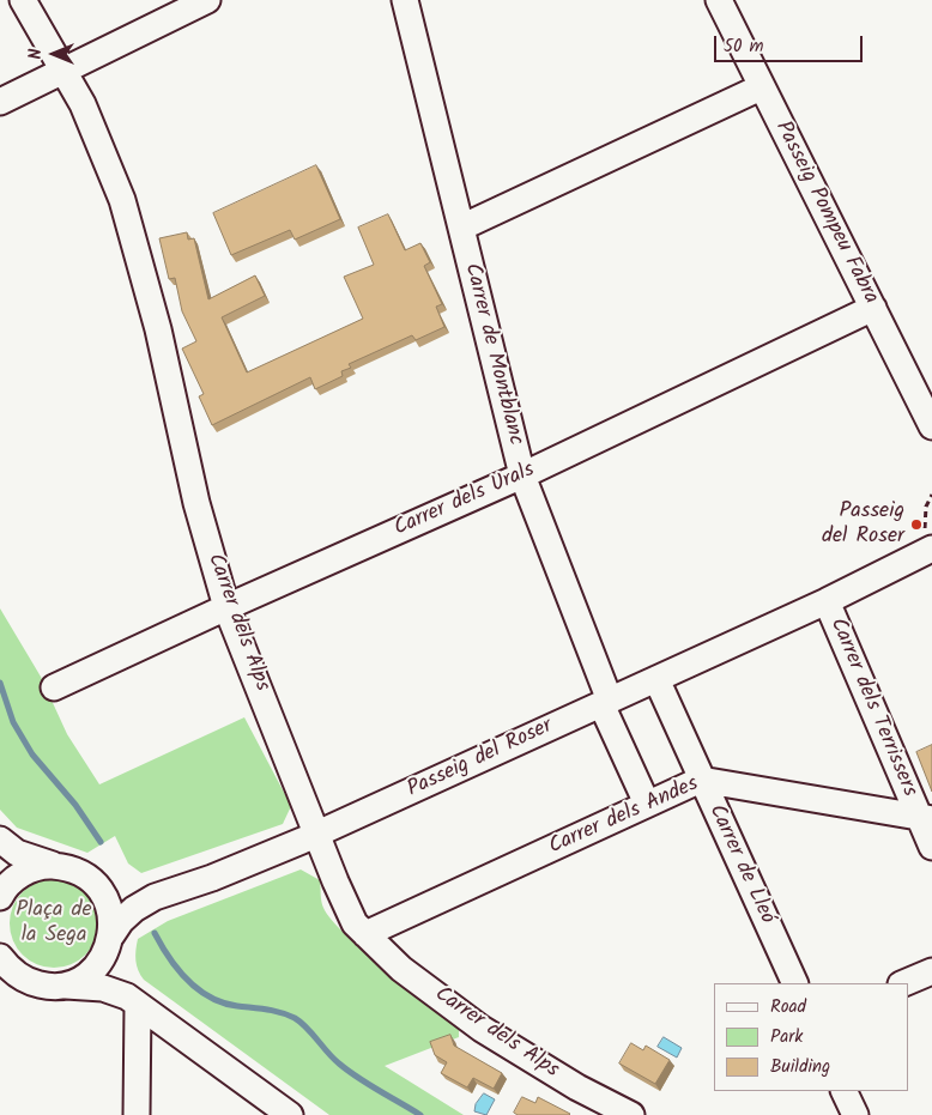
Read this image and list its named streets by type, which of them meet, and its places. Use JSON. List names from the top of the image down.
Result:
{
  "streets": {
    "street": [
      "Passeig Pompeu Fabra",
      "Carrer de Montblanc",
      "Carrer dels Urals",
      "Carrer dels Alps",
      "Carrer dels Terrissers",
      "Passeig del Roser",
      "Carrer dels Andes",
      "Carrer de Lleó"
    ]
  },
  "crossings": [
    ["Passeig Pompeu Fabra", "Carrer dels Urals"],
    ["Carrer de Montblanc", "Carrer dels Urals"],
    ["Carrer de Montblanc", "Passeig del Roser"],
    ["Carrer de Montblanc", "Carrer dels Andes"],
    ["Carrer dels Urals", "Carrer dels Alps"],
    ["Carrer dels Alps", "Passeig del Roser"],
    ["Carrer dels Alps", "Carrer dels Andes"],
    ["Carrer dels Terrissers", "Passeig del Roser"],
    ["Carrer dels Terrissers", "Carrer dels Andes"],
    ["Passeig del Roser", "Carrer de Lleó"],
    ["Carrer dels Andes", "Carrer de Lleó"]
  ],
  "parks": ["Plaça de la Sega"],
  "places": ["Passeig del Roser"],
  "legend": ["Road", "Park", "Building"],
  "scale_bar": "50 m",
  "north": "left"
}
